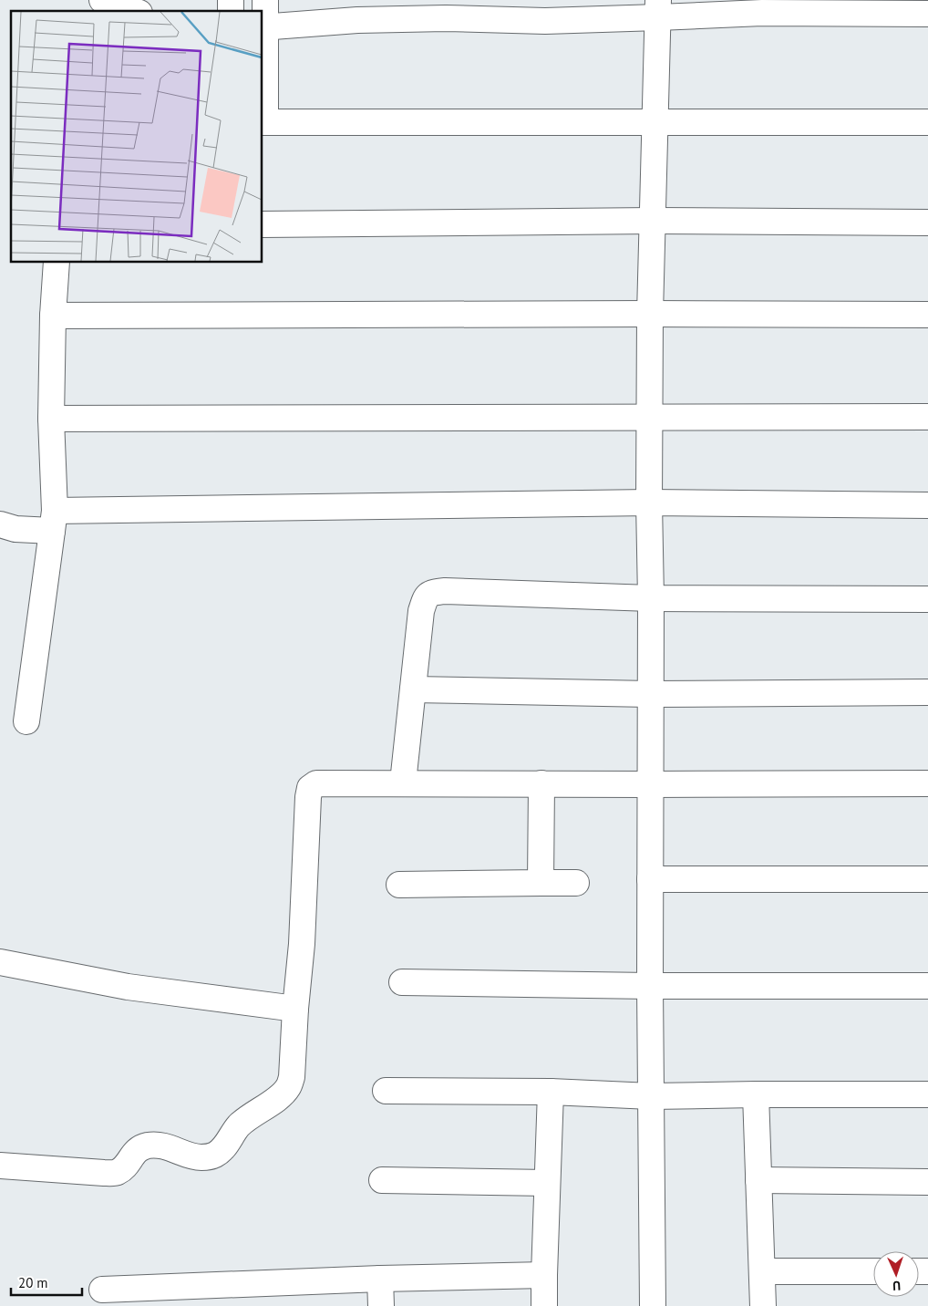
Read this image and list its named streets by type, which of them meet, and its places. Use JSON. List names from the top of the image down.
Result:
{
  "scale_bar": "20 m",
  "north": "bottom"
}
